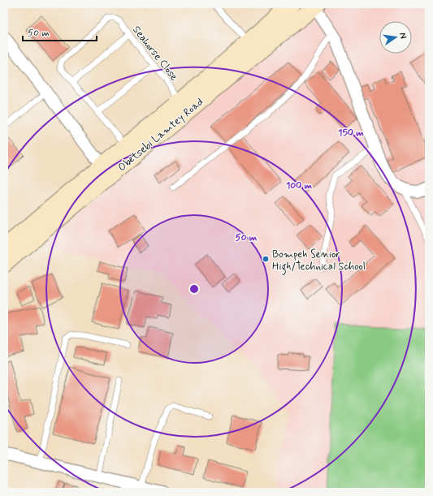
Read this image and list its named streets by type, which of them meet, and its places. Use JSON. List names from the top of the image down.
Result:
{
  "streets": {
    "main road": ["Obetsebi Lamtey Road"],
    "lane": ["Seahorse Close"]
  },
  "crossings": [
    ["Seahorse Close", "Obetsebi Lamtey Road"]
  ],
  "places": ["Bompeh Senior High/Technical School"],
  "scale_bar": "50 m",
  "north": "right",
  "rings": ["150 m", "100 m", "50 m"]
}
